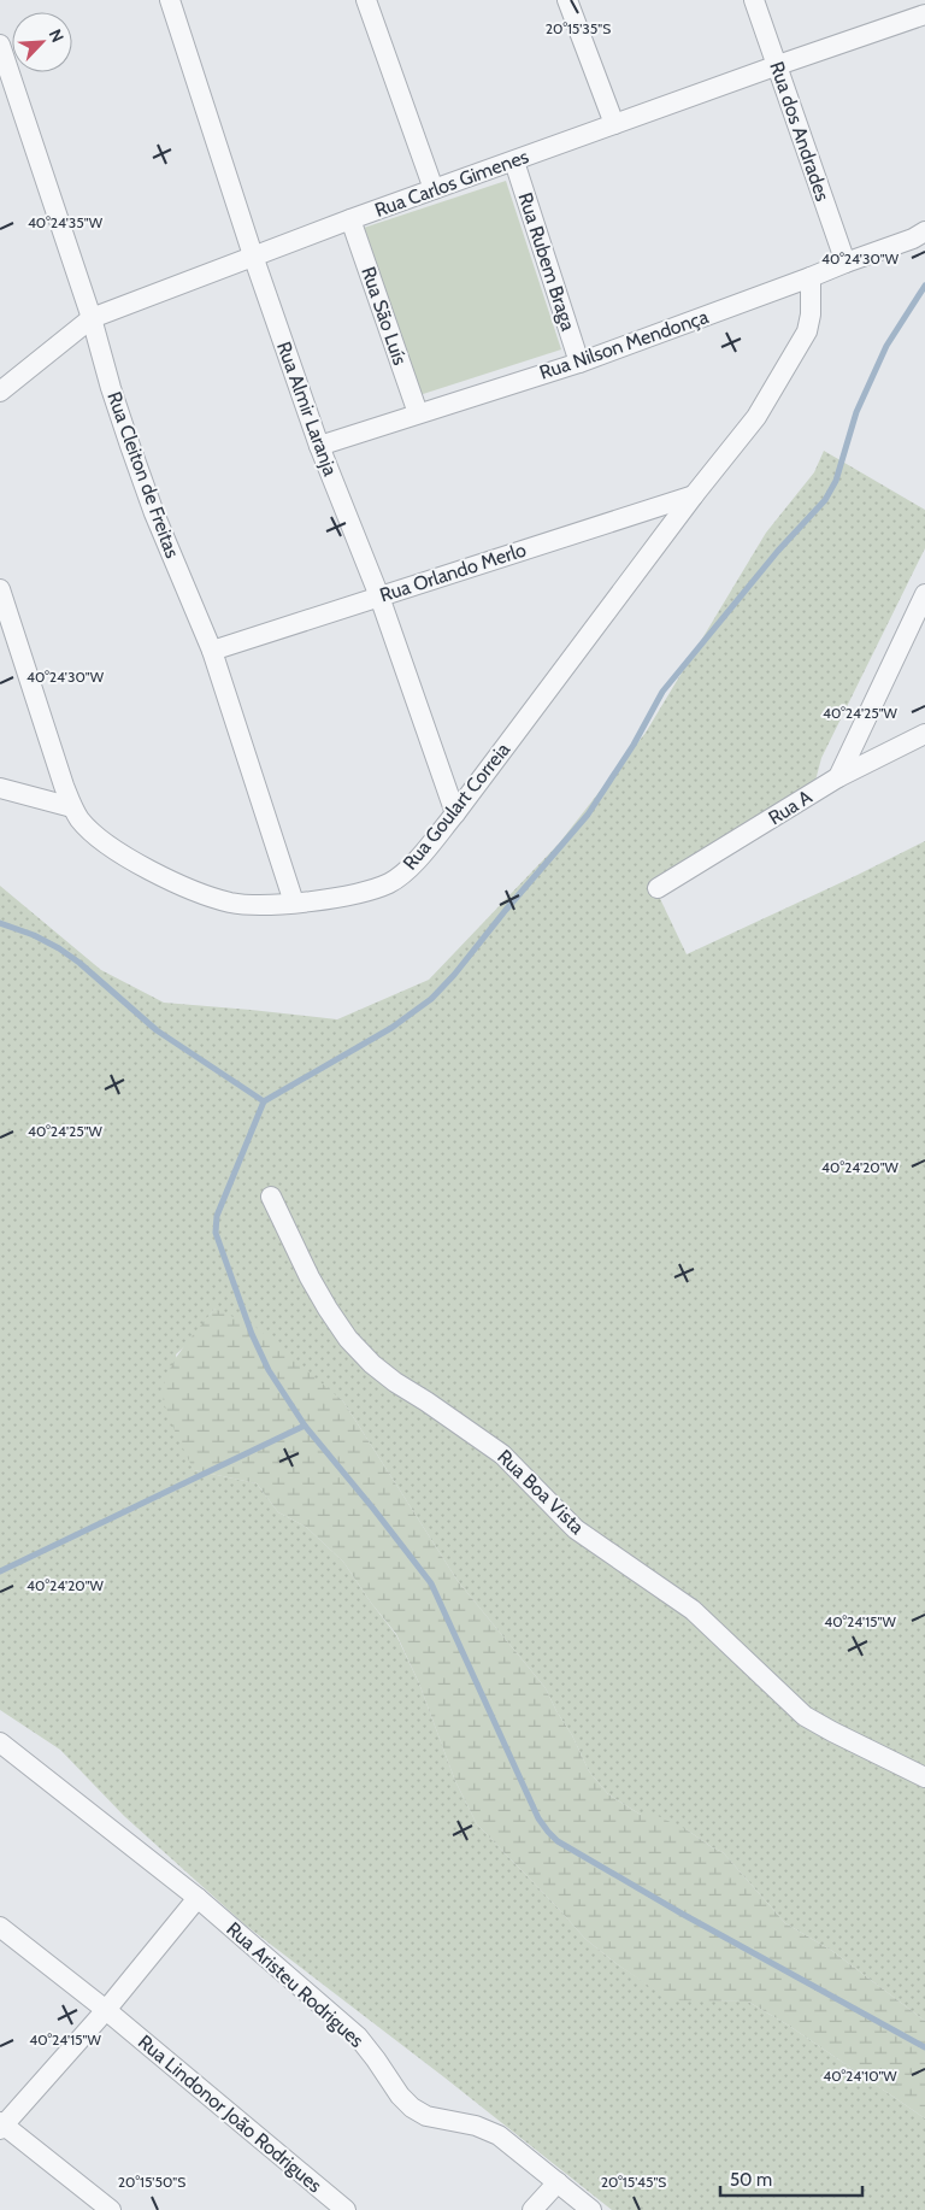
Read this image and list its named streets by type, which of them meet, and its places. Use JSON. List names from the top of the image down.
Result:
{
  "streets": {
    "street": [
      "Rua dos Andrades",
      "Rua Carlos Gimenes",
      "Rua Rubem Braga",
      "Rua São Luís",
      "Rua Nilson Mendonça",
      "Rua Almir Laranja",
      "Rua Cleiton de Freitas",
      "Rua Orlando Merlo",
      "Rua Goulart Correia",
      "Rua A",
      "Rua Boa Vista",
      "Rua Aristeu Rodrigues",
      "Rua Lindonor João Rodrigues"
    ]
  },
  "crossings": [
    ["Rua dos Andrades", "Rua Carlos Gimenes"],
    ["Rua dos Andrades", "Rua Nilson Mendonça"],
    ["Rua Carlos Gimenes", "Rua Rubem Braga"],
    ["Rua Carlos Gimenes", "Rua São Luís"],
    ["Rua Carlos Gimenes", "Rua Almir Laranja"],
    ["Rua Carlos Gimenes", "Rua Cleiton de Freitas"],
    ["Rua Rubem Braga", "Rua Nilson Mendonça"],
    ["Rua São Luís", "Rua Nilson Mendonça"],
    ["Rua Nilson Mendonça", "Rua Almir Laranja"],
    ["Rua Nilson Mendonça", "Rua Goulart Correia"],
    ["Rua Almir Laranja", "Rua Orlando Merlo"],
    ["Rua Almir Laranja", "Rua Goulart Correia"],
    ["Rua Cleiton de Freitas", "Rua Orlando Merlo"],
    ["Rua Cleiton de Freitas", "Rua Goulart Correia"],
    ["Rua Orlando Merlo", "Rua Goulart Correia"]
  ],
  "scale_bar": "50 m",
  "north": "top right",
  "coordinates": [
    "20°15'35\"S",
    "40°24'35\"W",
    "40°24'30\"W",
    "40°24'25\"W",
    "40°24'20\"W",
    "40°24'15\"W",
    "40°24'10\"W",
    "20°15'50\"S",
    "20°15'45\"S"
  ]
}
